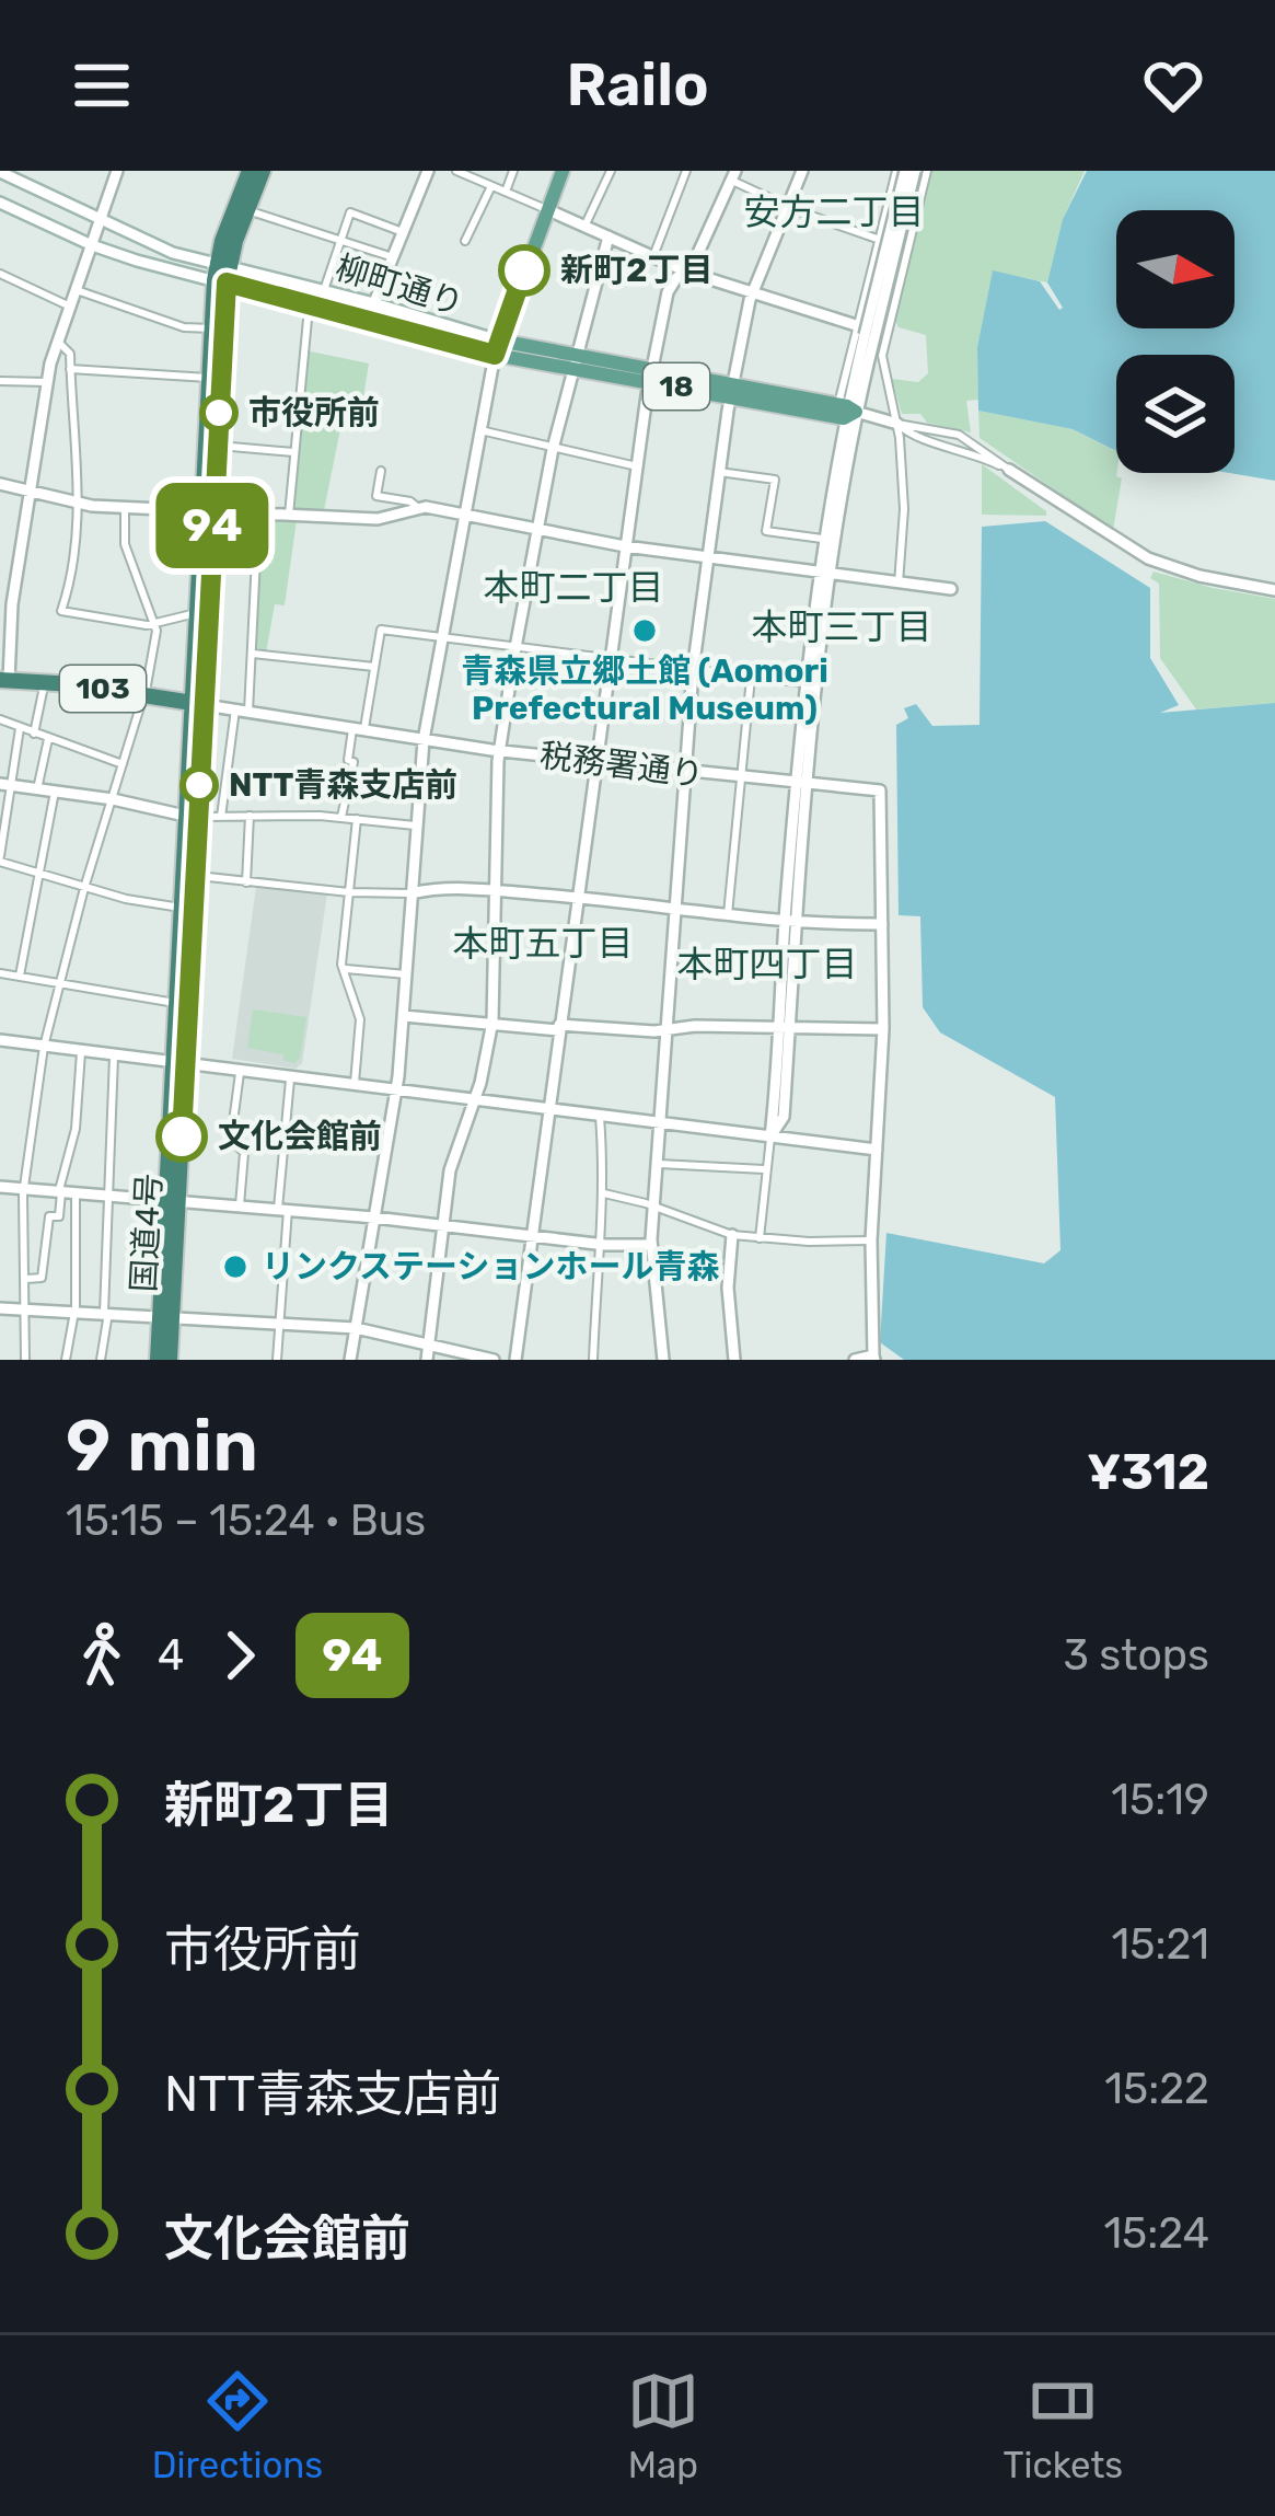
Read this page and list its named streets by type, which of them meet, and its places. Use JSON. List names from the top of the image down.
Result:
{
  "streets": {
    "highway": ["103", "国道4号"],
    "main road": ["柳町通り", "18"],
    "street": ["税務署通り"]
  },
  "crossings": [
    ["柳町通り", "国道4号"],
    ["103", "税務署通り"],
    ["103", "国道4号"],
    ["税務署通り", "国道4号"]
  ],
  "districts": [
    "安方二丁目",
    "本町二丁目",
    "本町三丁目",
    "本町五丁目",
    "本町四丁目"
  ],
  "places": [
    "新町2丁目",
    "市役所前",
    "青森県立郷土館 (Aomori Prefectural Museum)",
    "NTT青森支店前",
    "文化会館前",
    "リンクステーションホール青森"
  ],
  "lines": ["bus line 94"],
  "north": "right",
  "page": {
    "header": "Railo",
    "on_map": "94",
    "heading": ["9 min", "15:15 – 15:24 · Bus", "¥312"],
    "legs": ["4", "94", "3 stops"],
    "list": [
      {
        "name": "新町2丁目",
        "value": "15:19"
      },
      {
        "name": "市役所前",
        "value": "15:21"
      },
      {
        "name": "NTT青森支店前",
        "value": "15:22"
      },
      {
        "name": "文化会館前",
        "value": "15:24"
      }
    ],
    "tabs": ["Directions", "Map", "Tickets"]
  }
}
